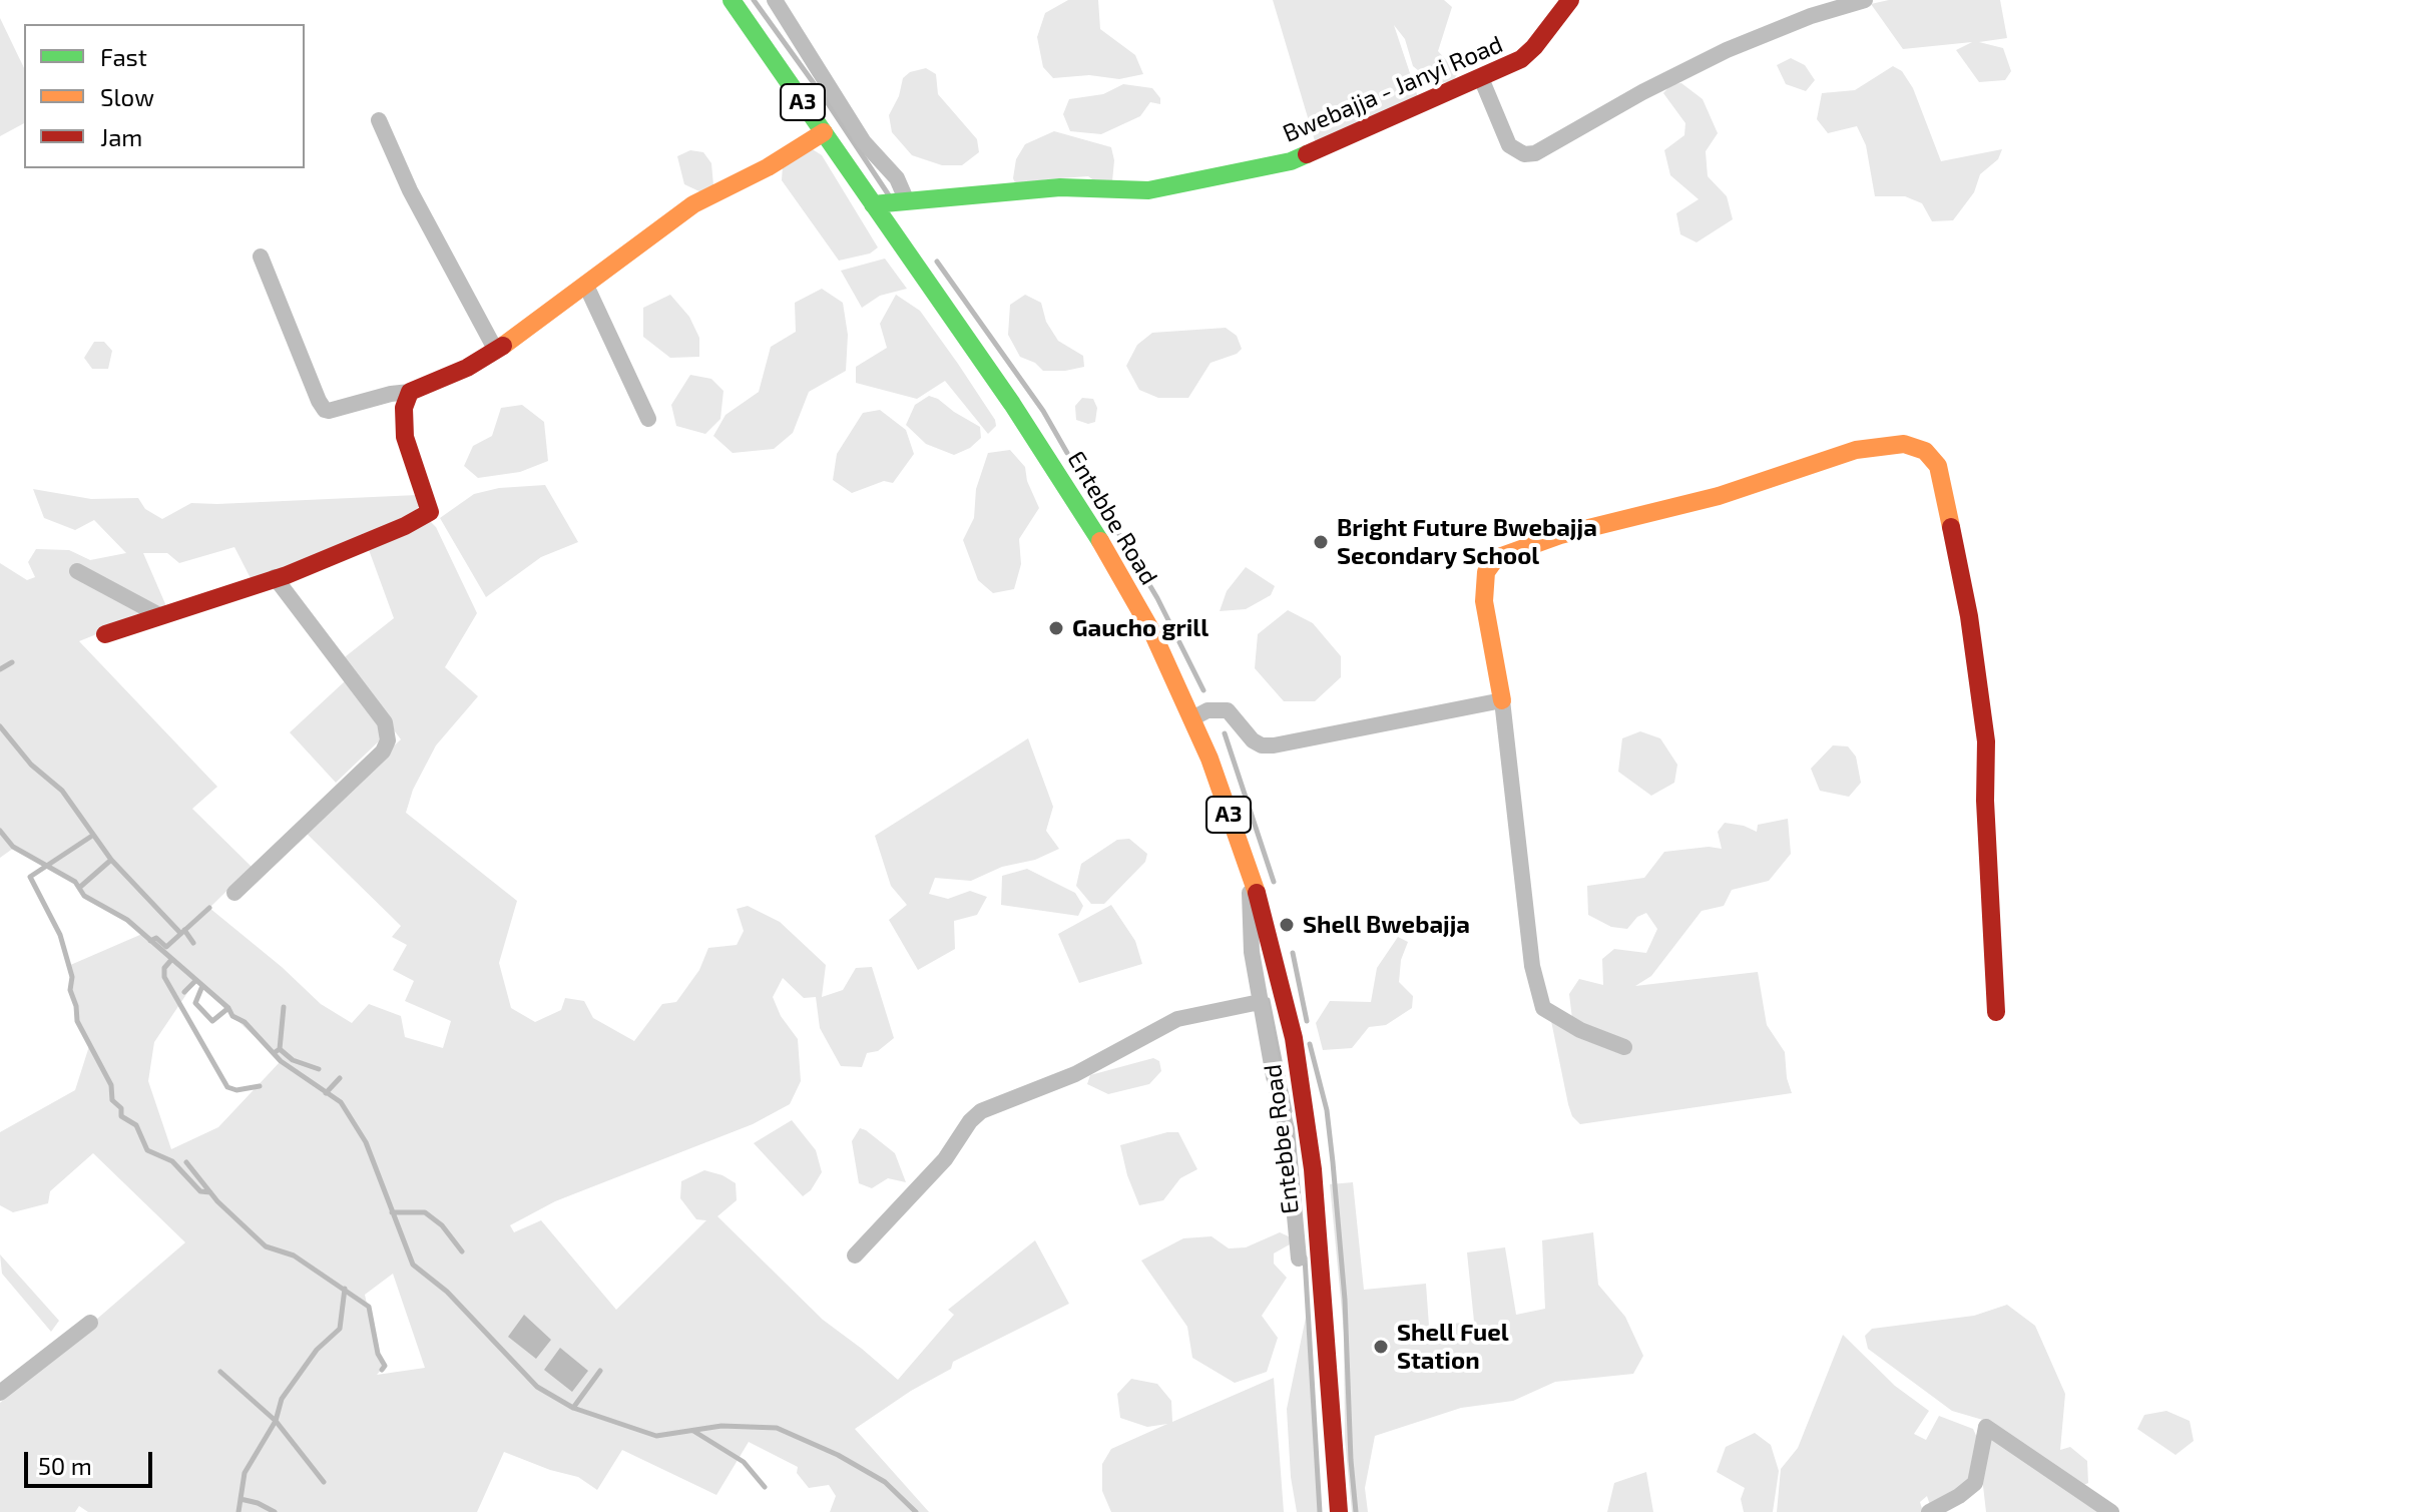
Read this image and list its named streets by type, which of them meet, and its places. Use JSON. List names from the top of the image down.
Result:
{
  "streets": {
    "street": ["Bwebajja - Janyi Road", "A3", "Entebbe Road"]
  },
  "crossings": [
    ["Bwebajja - Janyi Road", "Entebbe Road"]
  ],
  "places": [
    "Bright Future Bwebajja Secondary School",
    "Gaucho grill",
    "Shell Bwebajja",
    "Shell Fuel Station"
  ],
  "legend": ["Fast", "Slow", "Jam"],
  "scale_bar": "50 m"
}
